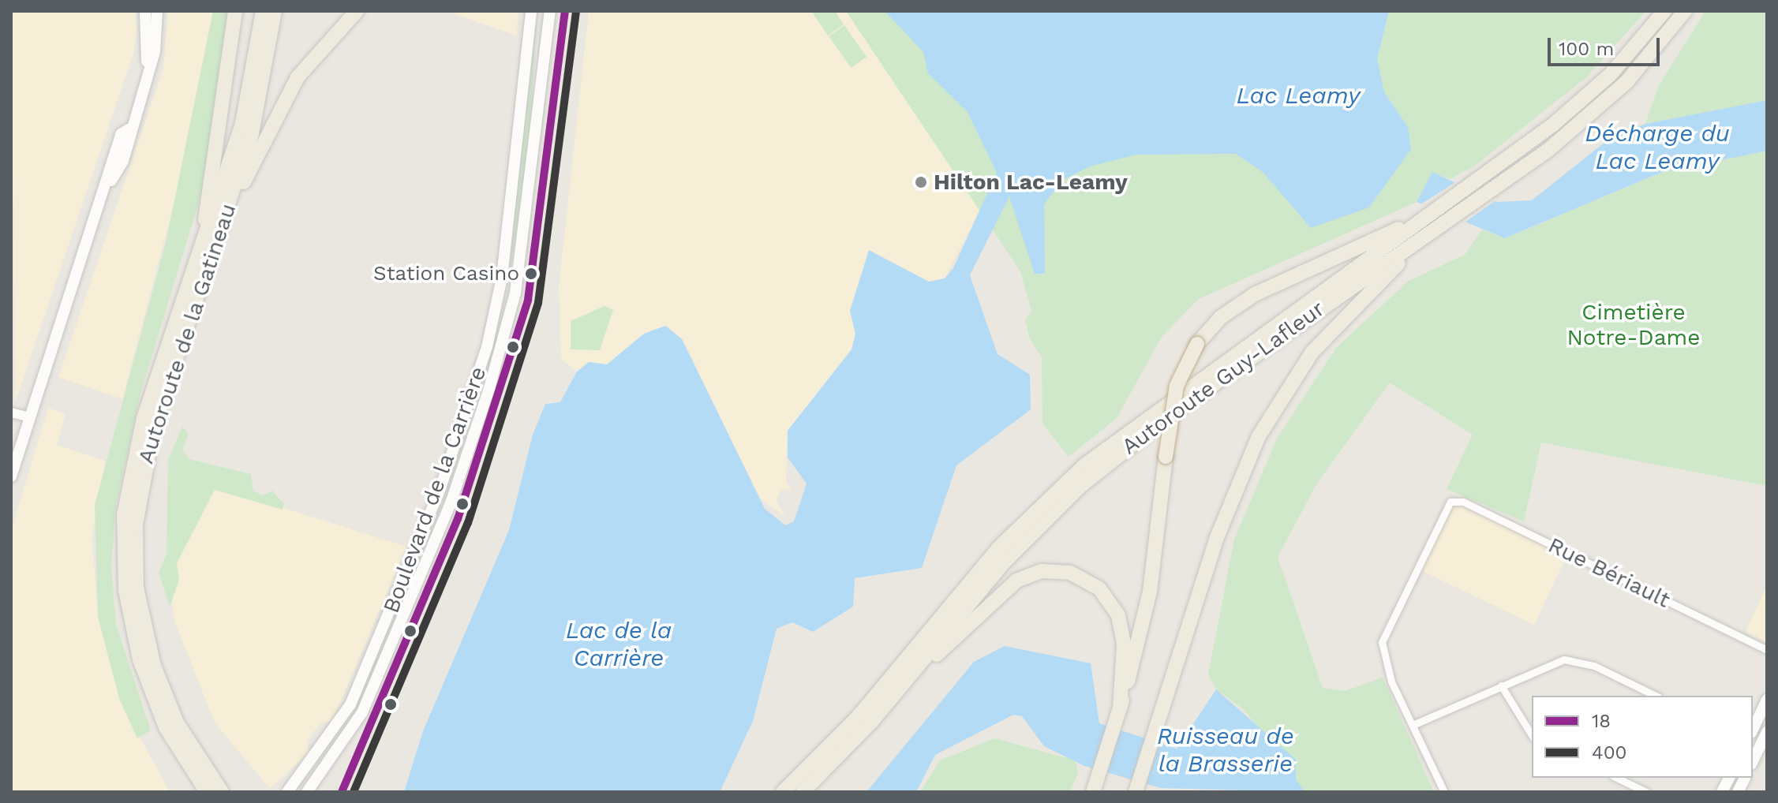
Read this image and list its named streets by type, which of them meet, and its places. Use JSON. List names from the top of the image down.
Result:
{
  "streets": {
    "highway": ["Autoroute de la Gatineau", "Autoroute Guy-Lafleur"],
    "main road": ["Boulevard de la Carrière"],
    "street": ["Rue Bériault"]
  },
  "water": [
    "Lac Leamy",
    "Décharge du Lac Leamy",
    "Lac de la Carrière",
    "Ruisseau de la Brasserie"
  ],
  "parks": ["Cimetière Notre-Dame"],
  "places": ["Hilton Lac-Leamy", "Station Casino"],
  "lines": ["transit line 18", "transit line 400"],
  "legend": ["18", "400"],
  "scale_bar": "100 m"
}
